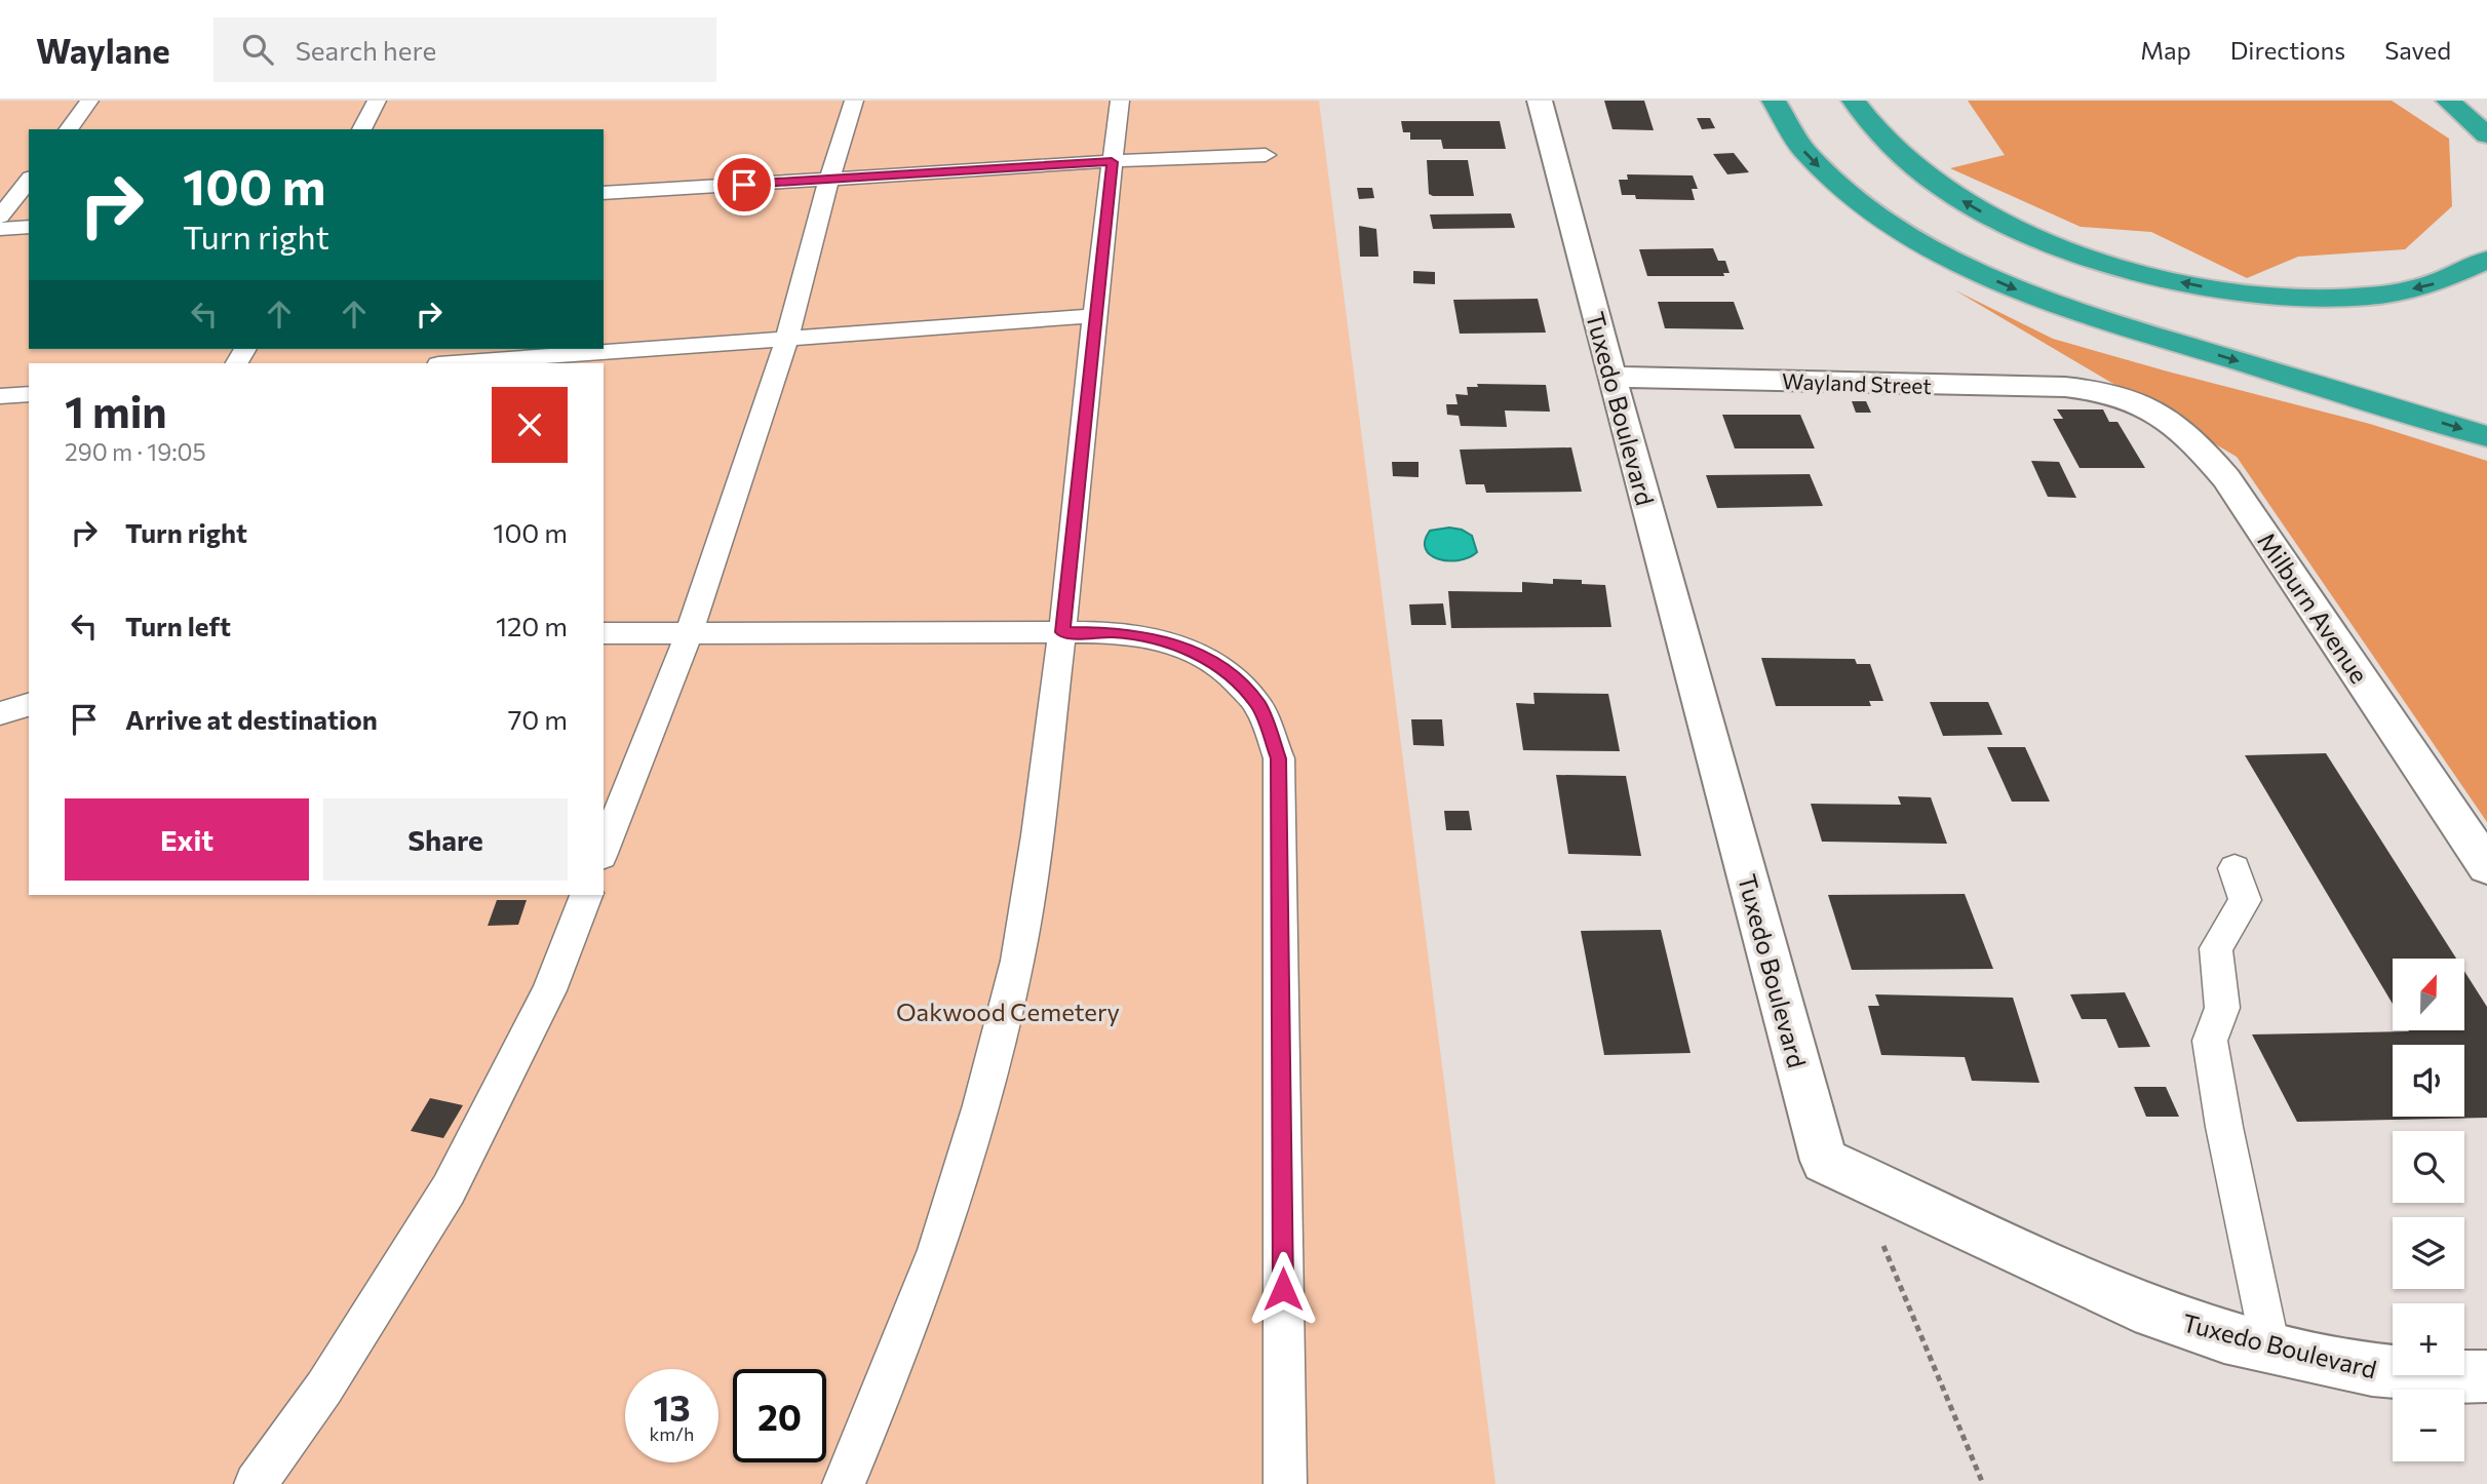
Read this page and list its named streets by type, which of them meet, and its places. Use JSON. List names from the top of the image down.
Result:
{
  "streets": {
    "street": ["Wayland Street", "Tuxedo Boulevard", "Milburn Avenue"]
  },
  "crossings": [
    ["Wayland Street", "Tuxedo Boulevard"],
    ["Wayland Street", "Milburn Avenue"]
  ],
  "parks": ["Oakwood Cemetery"],
  "north": "top",
  "page": {
    "header": "Waylane",
    "search": "Search here",
    "nav": ["Map", "Directions", "Saved"],
    "turn": ["100 m", "Turn right"],
    "heading": ["1 min", "290 m · 19:05"],
    "list": [
      {
        "name": "Turn right",
        "value": "100 m"
      },
      {
        "name": "Turn left",
        "value": "120 m"
      },
      {
        "name": "Arrive at destination",
        "value": "70 m"
      }
    ],
    "buttons": ["Exit", "Share"],
    "map_buttons": ["+", "−"],
    "speed": "13 km/h",
    "limit": "20"
  }
}
